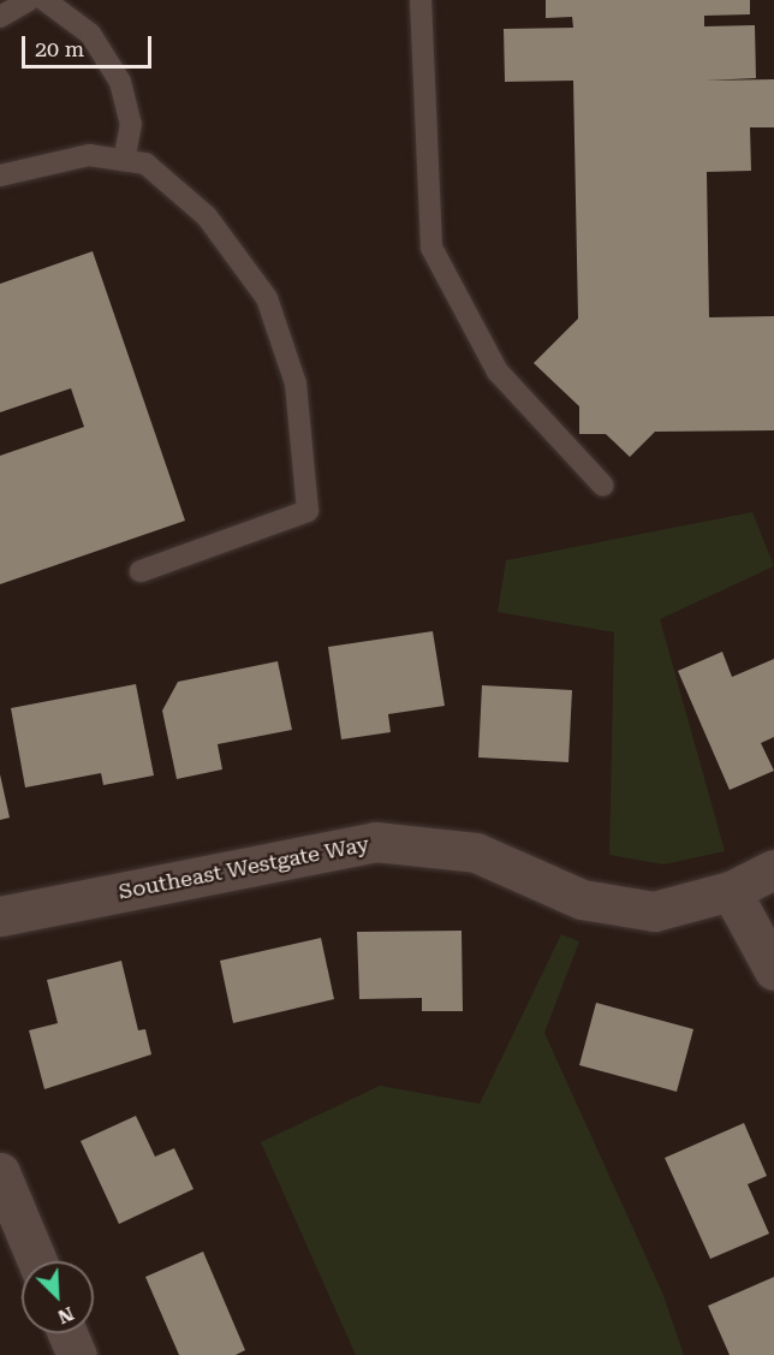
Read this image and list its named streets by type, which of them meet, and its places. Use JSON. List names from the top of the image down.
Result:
{
  "streets": {
    "street": ["Southeast Westgate Way"]
  },
  "scale_bar": "20 m",
  "north": "bottom right"
}
